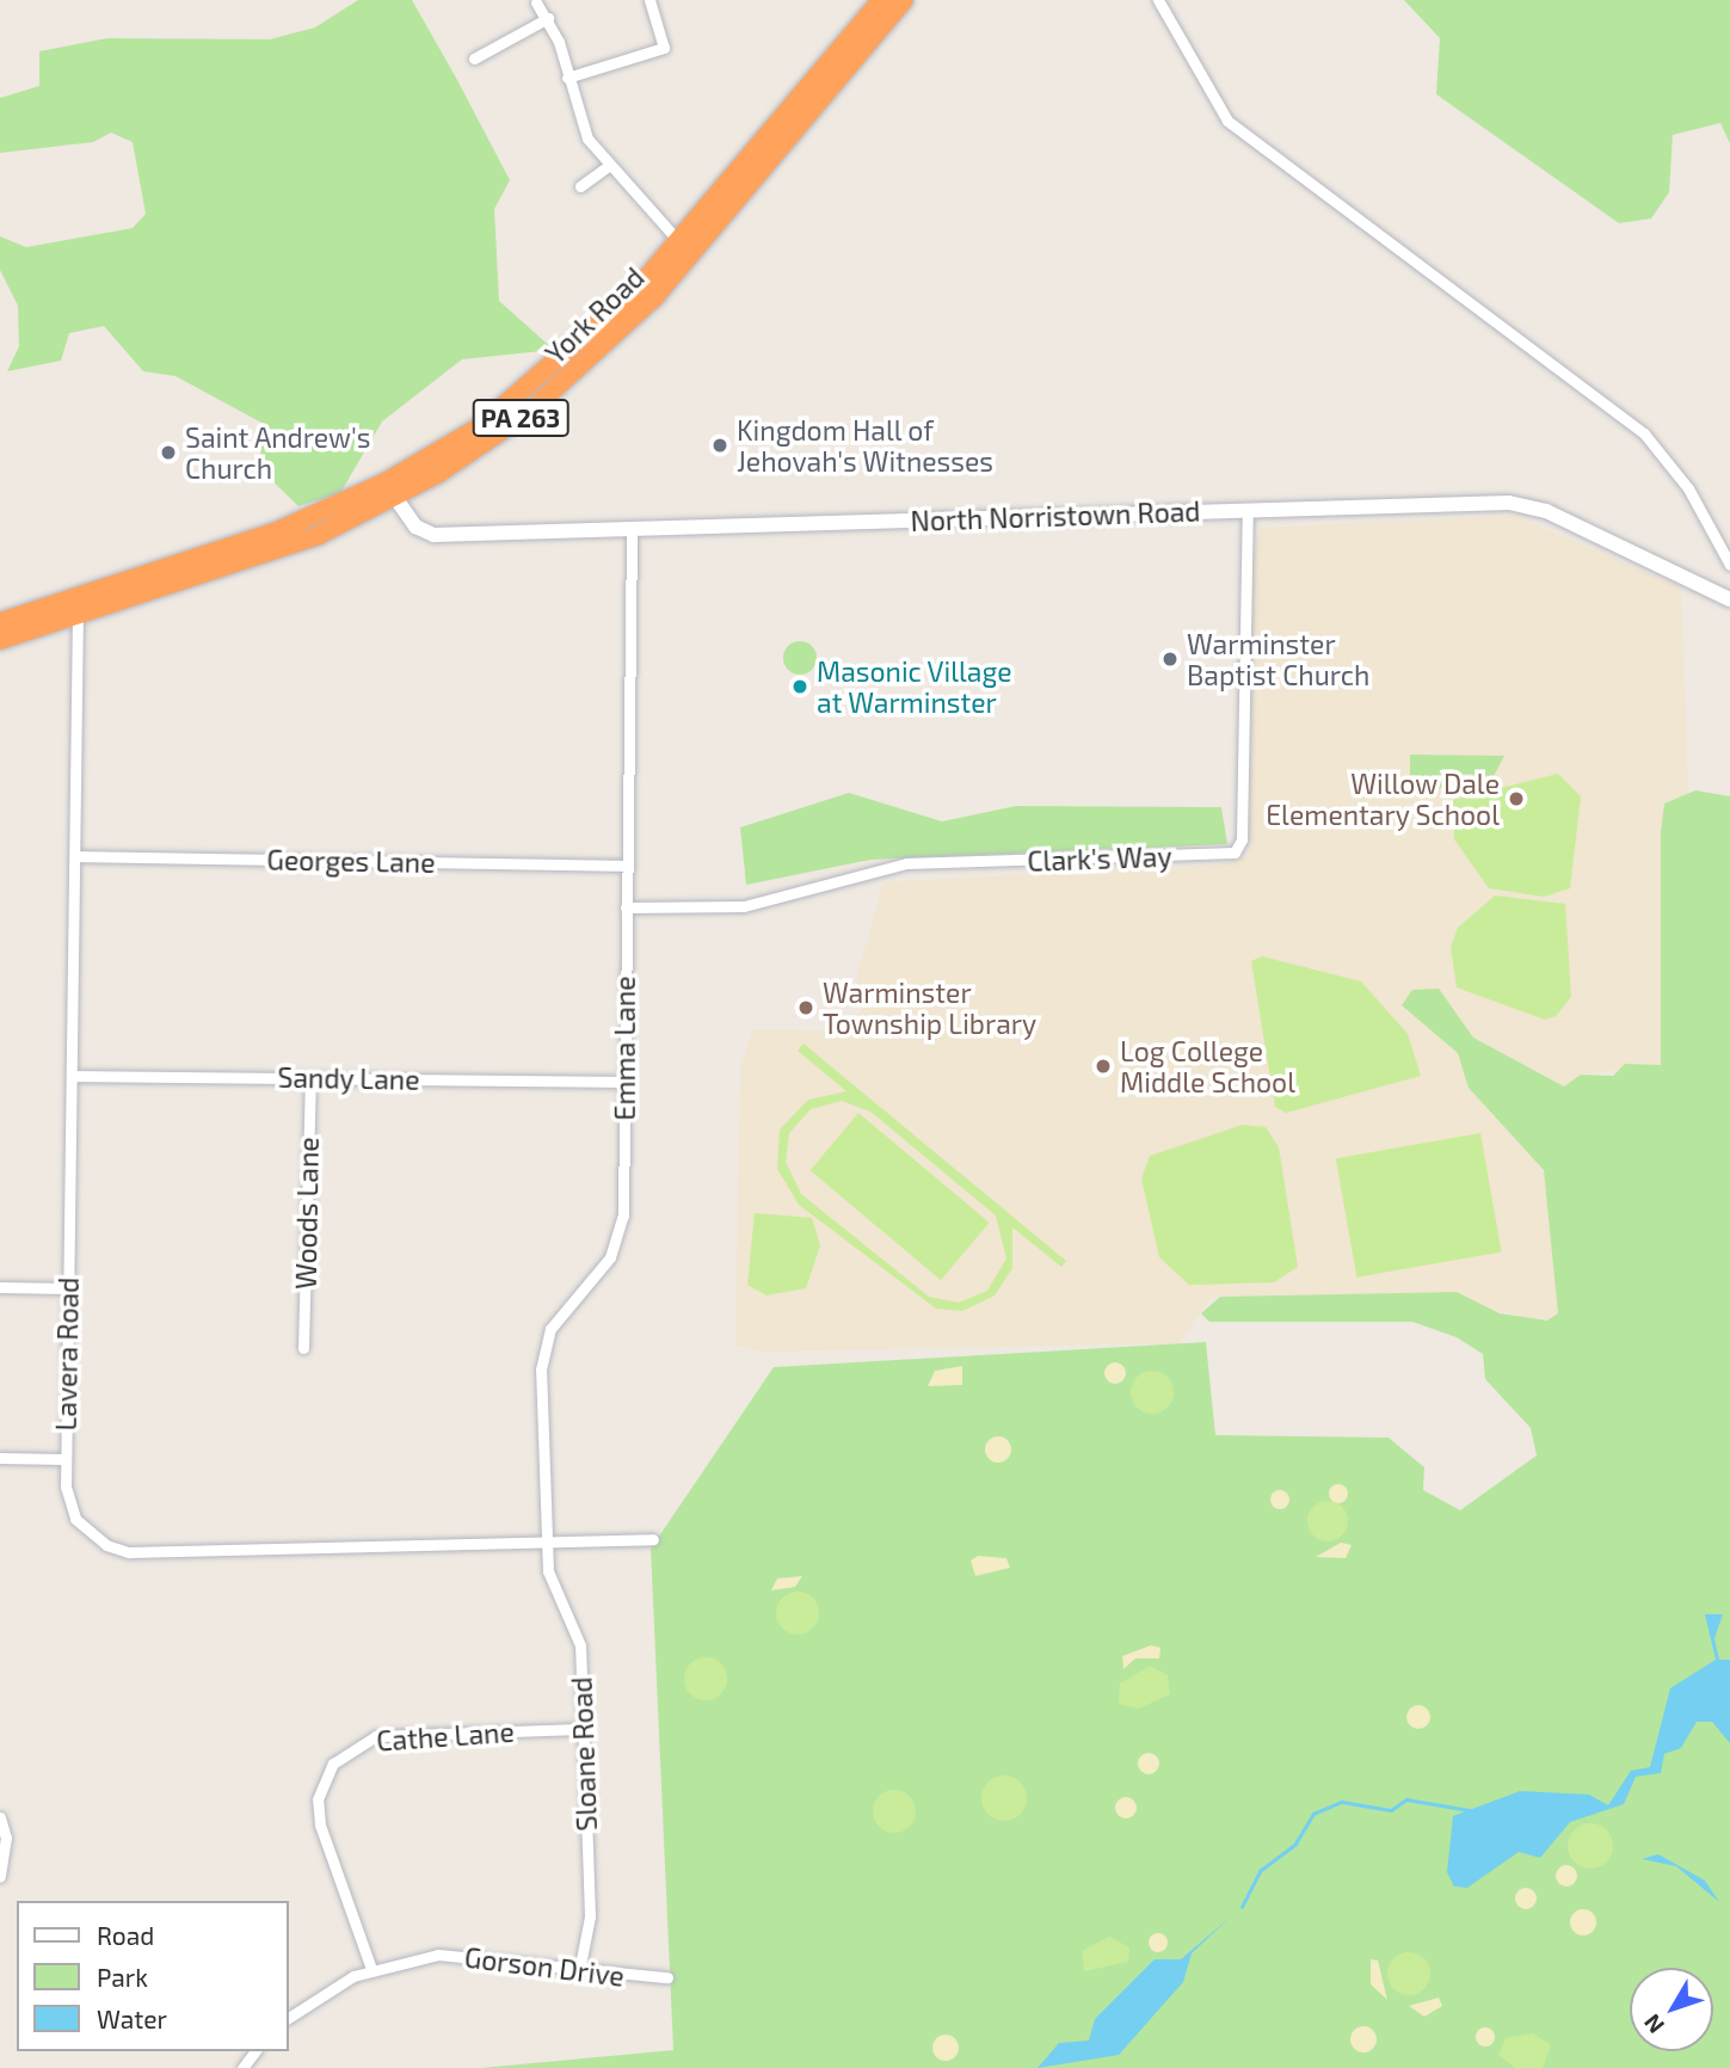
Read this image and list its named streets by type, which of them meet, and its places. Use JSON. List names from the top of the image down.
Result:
{
  "streets": {
    "highway": ["York Road", "PA 263"],
    "street": [
      "North Norristown Road",
      "Clark's Way",
      "Georges Lane",
      "Emma Lane",
      "Sandy Lane",
      "Woods Lane",
      "Lavera Road",
      "Cathe Lane",
      "Sloane Road",
      "Gorson Drive"
    ]
  },
  "crossings": [
    ["York Road", "North Norristown Road"],
    ["York Road", "Lavera Road"],
    ["North Norristown Road", "Clark's Way"],
    ["North Norristown Road", "Emma Lane"],
    ["Clark's Way", "Emma Lane"],
    ["Georges Lane", "Emma Lane"],
    ["Georges Lane", "Lavera Road"],
    ["Emma Lane", "Sandy Lane"],
    ["Emma Lane", "Lavera Road"],
    ["Emma Lane", "Sloane Road"],
    ["Sandy Lane", "Woods Lane"],
    ["Sandy Lane", "Lavera Road"],
    ["Lavera Road", "Sloane Road"],
    ["Cathe Lane", "Sloane Road"],
    ["Cathe Lane", "Gorson Drive"],
    ["Sloane Road", "Gorson Drive"]
  ],
  "places": [
    "Kingdom Hall of Jehovah's Witnesses",
    "Saint Andrew's Church",
    "Warminster Baptist Church",
    "Masonic Village at Warminster",
    "Willow Dale Elementary School",
    "Warminster Township Library",
    "Log College Middle School"
  ],
  "legend": ["Road", "Park", "Water"],
  "north": "bottom left"
}
